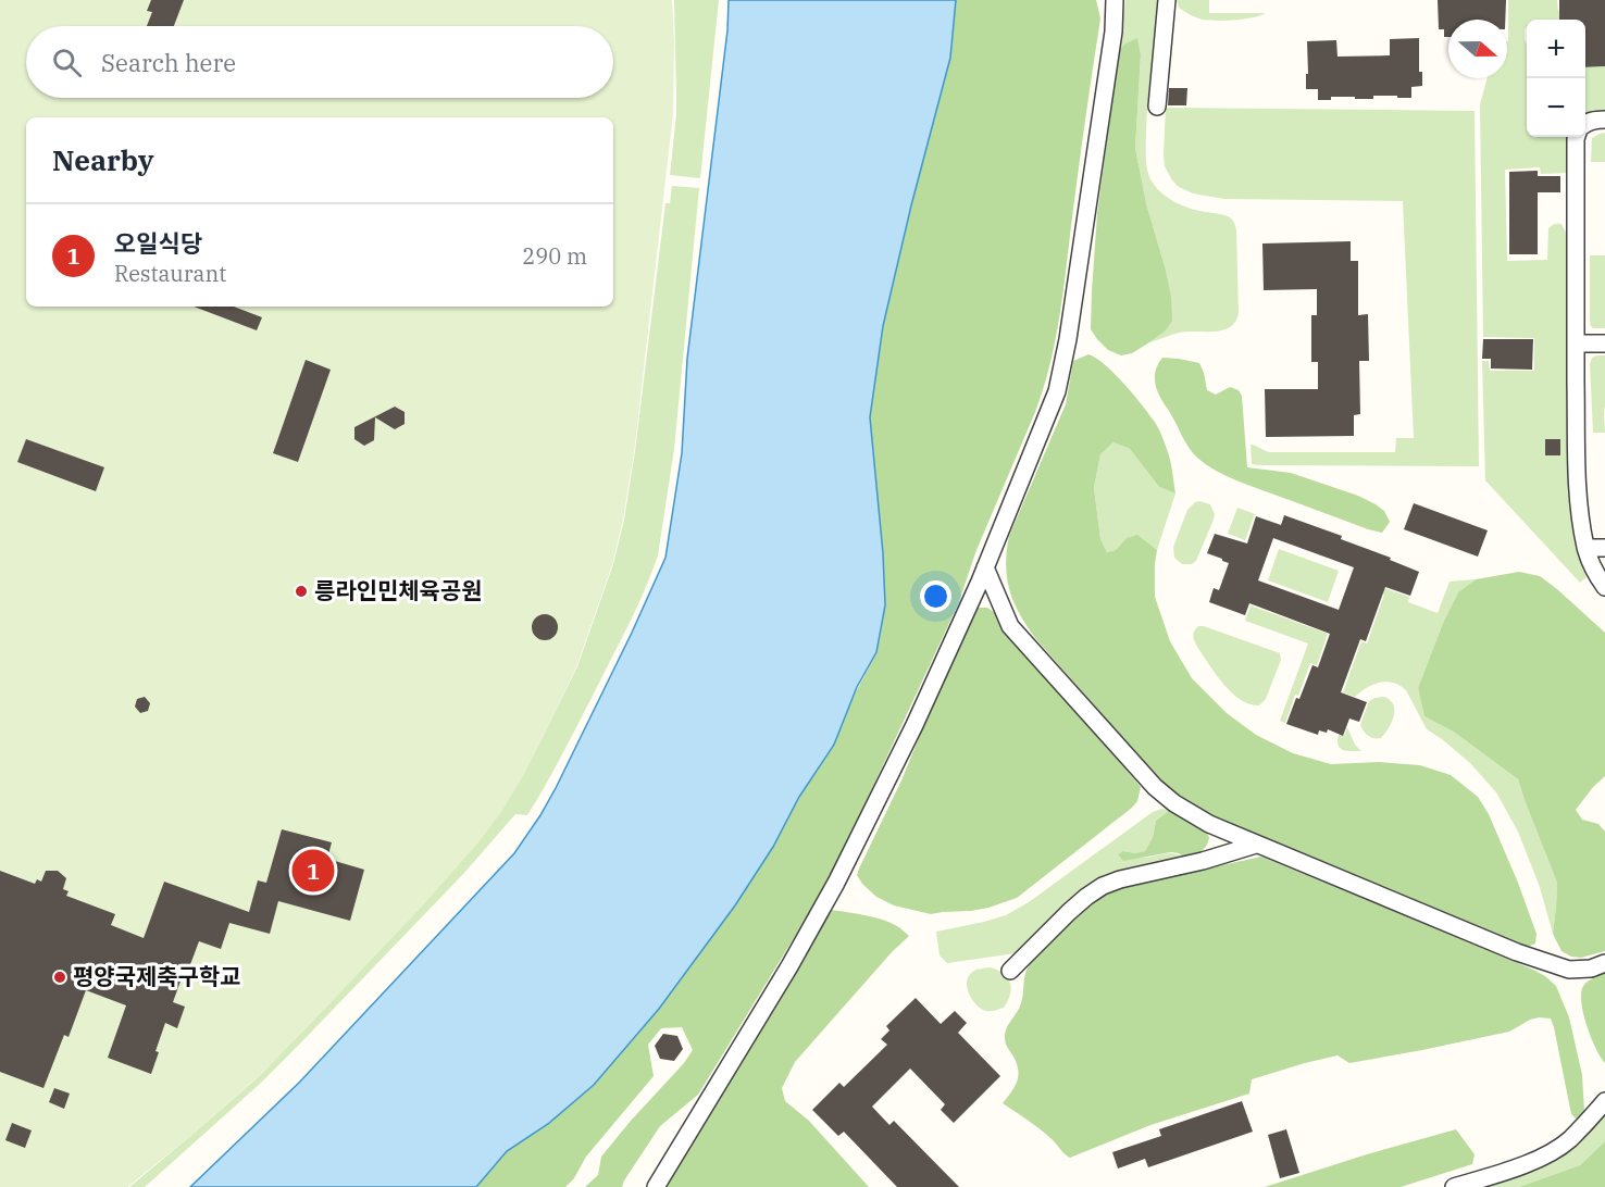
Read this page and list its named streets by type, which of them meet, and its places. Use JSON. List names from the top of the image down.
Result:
{
  "places": ["릉라인민체육공원", "평양국제축구학교"],
  "north": "right",
  "page": {
    "map_buttons": ["+", "−"],
    "search": "Search here",
    "heading": "Nearby",
    "list": [
      {
        "mark": "1",
        "name": "오일식당",
        "note": "Restaurant",
        "value": "290 m"
      }
    ],
    "pins": "1"
  }
}
